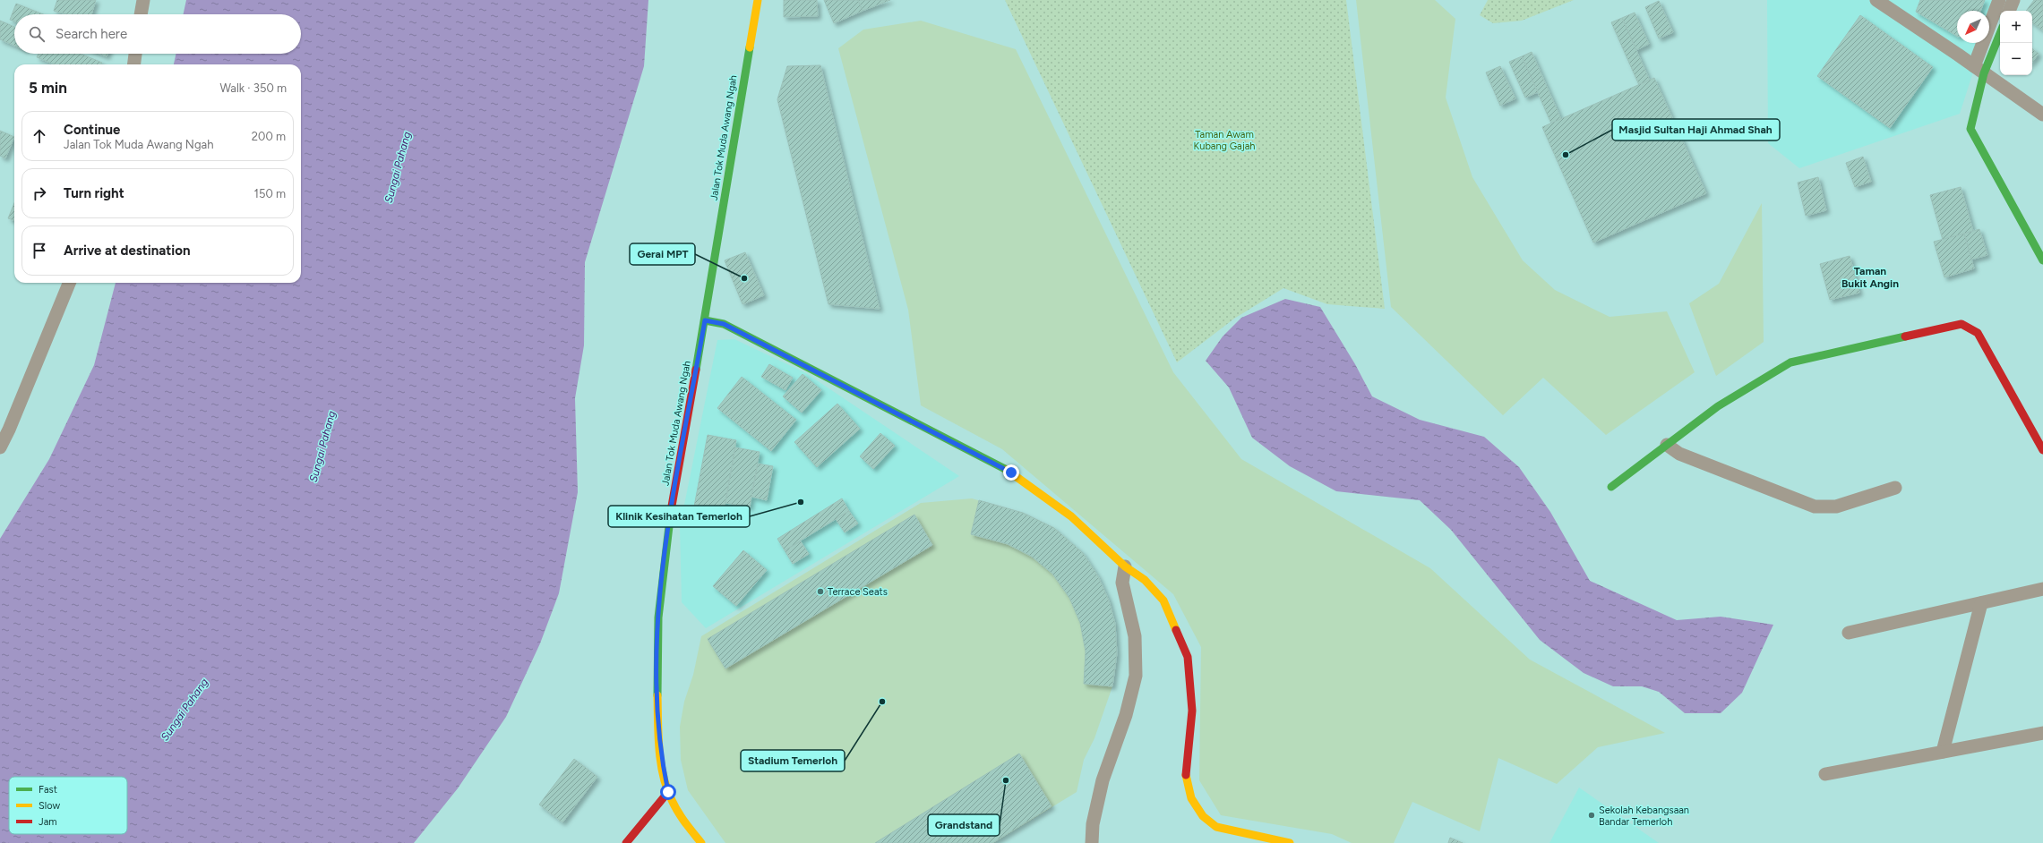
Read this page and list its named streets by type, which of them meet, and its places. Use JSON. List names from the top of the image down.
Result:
{
  "streets": {
    "street": ["Jalan Tok Muda Awang Ngah"]
  },
  "districts": ["Taman Bukit Angin"],
  "water": ["Sungai Pahang"],
  "parks": ["Taman Awam Kubang Gajah"],
  "places": [
    "Masjid Sultan Haji Ahmad Shah",
    "Gerai MPT",
    "Klinik Kesihatan Temerloh",
    "Terrace Seats",
    "Stadium Temerloh",
    "Grandstand",
    "Sekolah Kebangsaan Bandar Temerloh"
  ],
  "legend": ["Fast", "Slow", "Jam"],
  "north": "bottom left",
  "page": {
    "map_buttons": ["+", "−"],
    "search": "Search here",
    "heading": ["5 min", "Walk · 350 m"],
    "list": [
      ["Continue", "Jalan Tok Muda Awang Ngah", "200 m"],
      ["Turn right", "150 m"],
      "Arrive at destination"
    ]
  }
}
